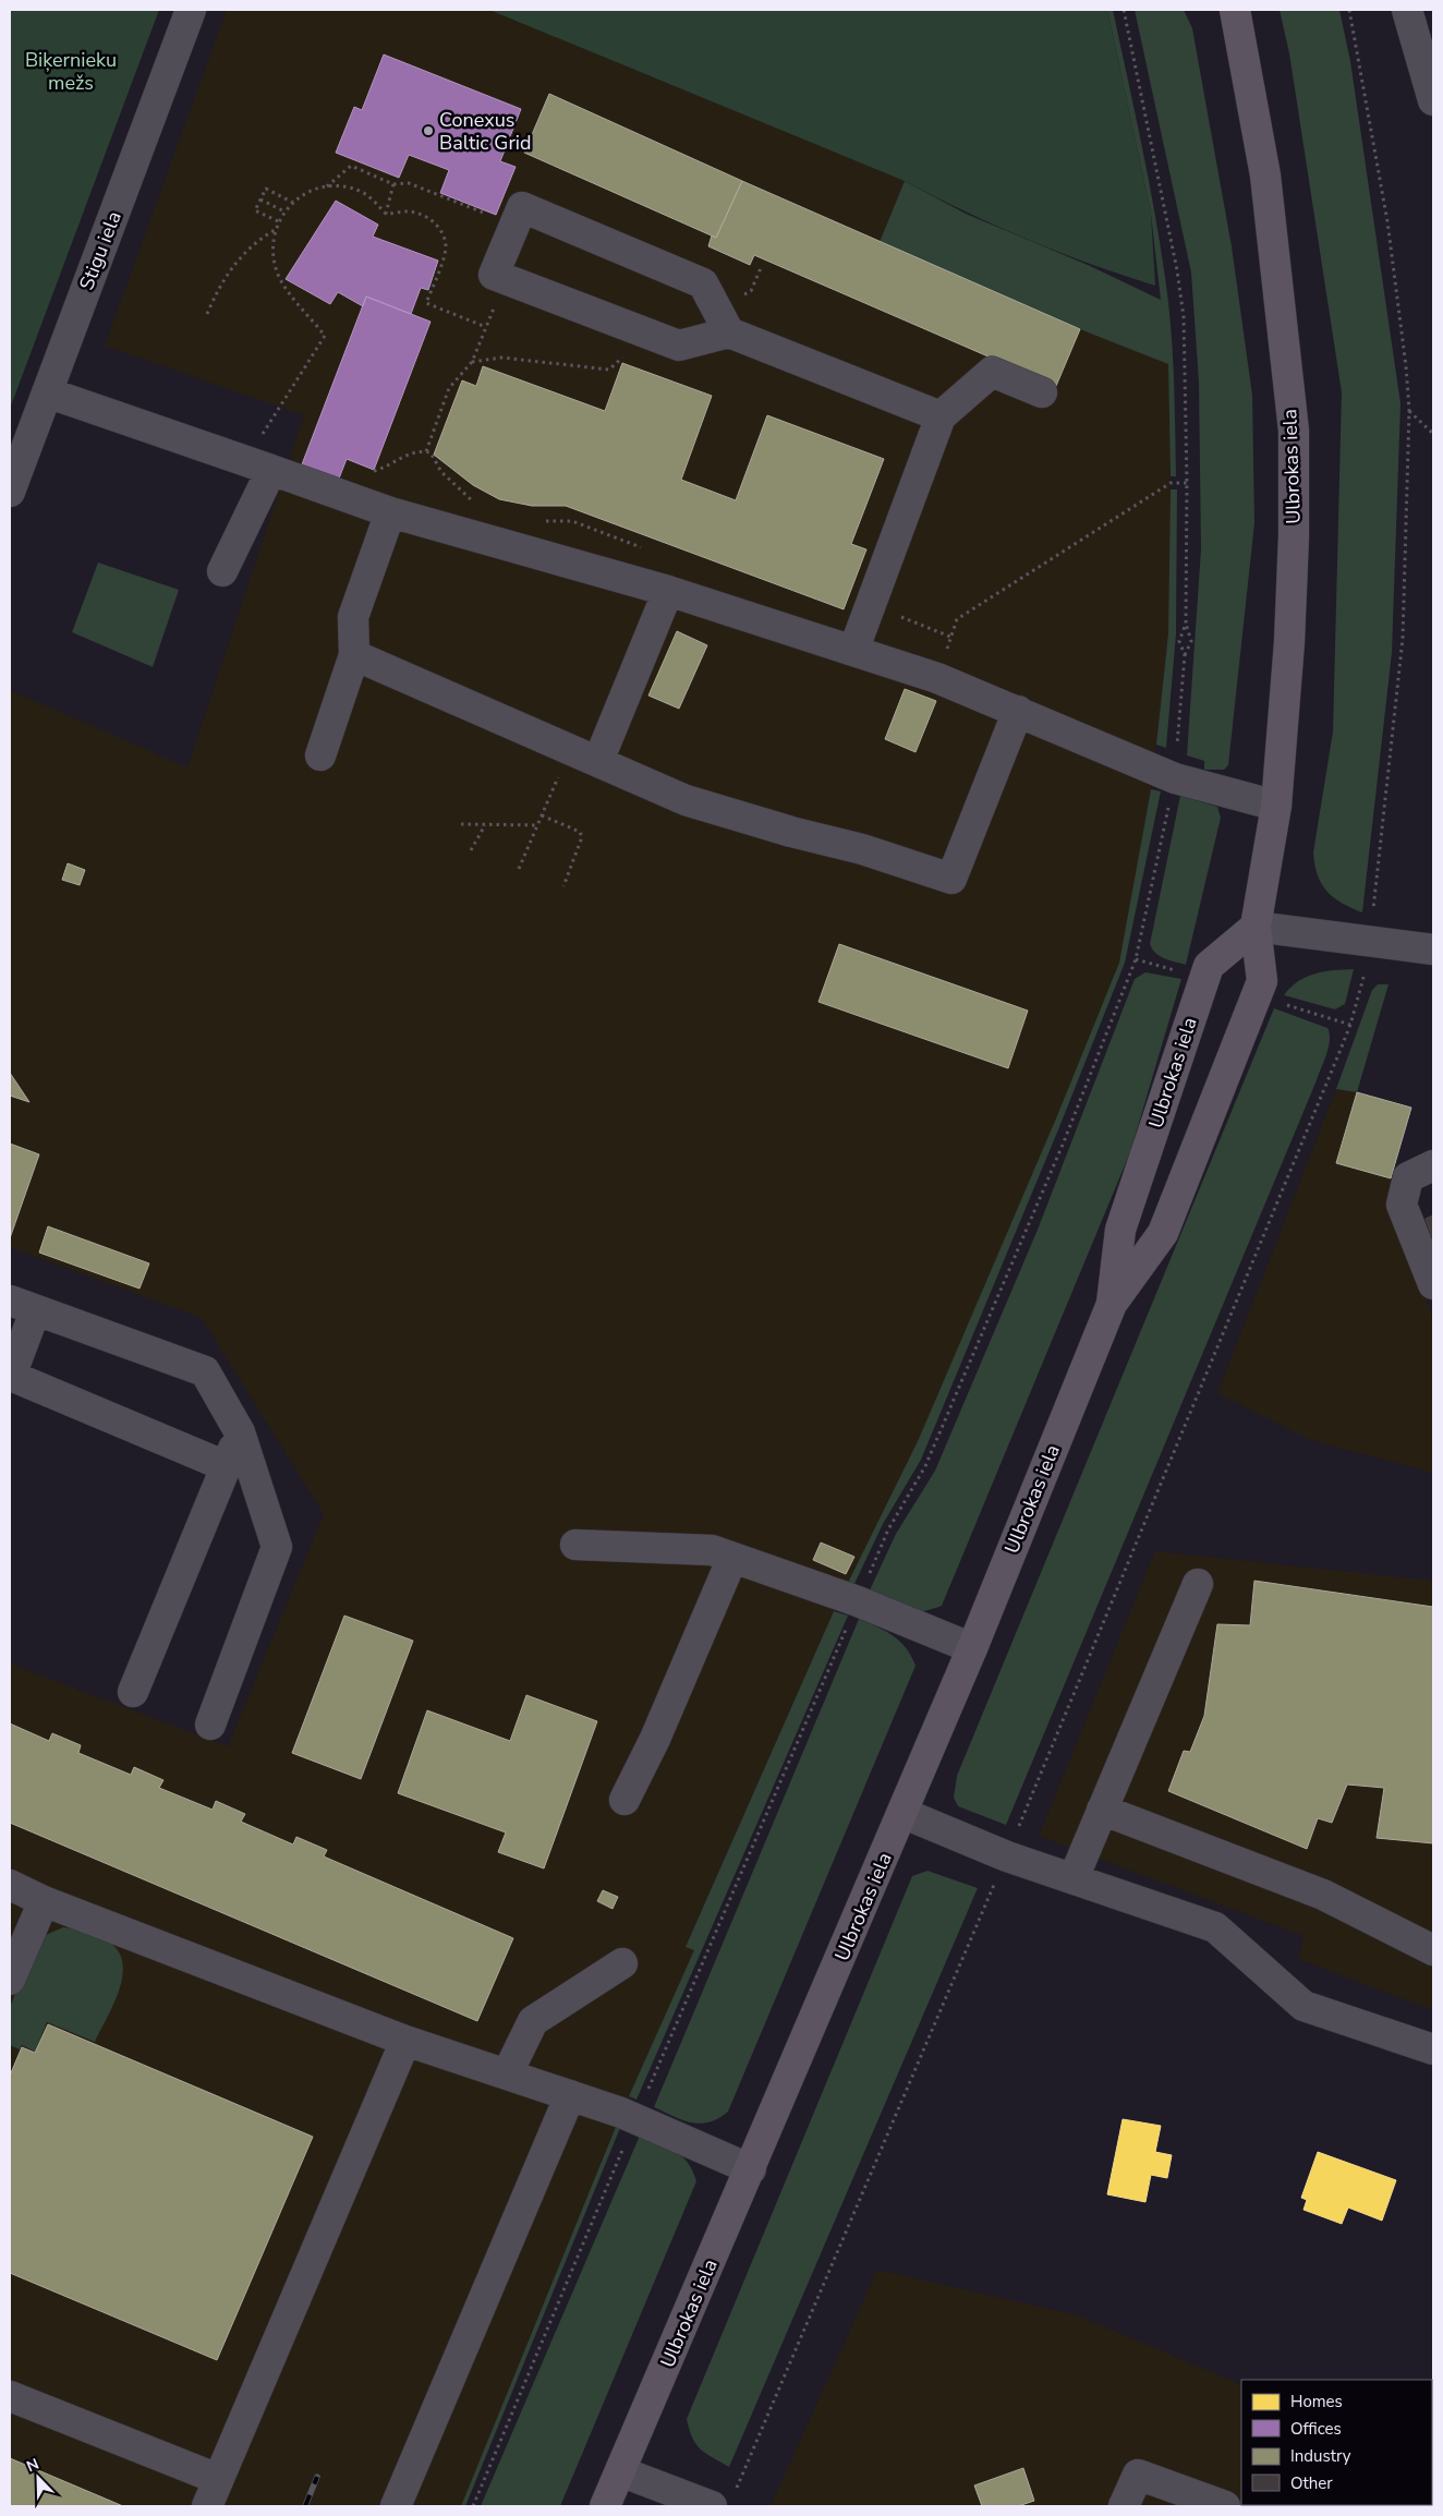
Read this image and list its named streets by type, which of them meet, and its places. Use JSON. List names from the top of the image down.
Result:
{
  "streets": {
    "main road": ["Ulbrokas iela"],
    "street": ["Stigu iela"]
  },
  "parks": ["Biķernieku mežs"],
  "places": ["Conexus Baltic Grid"],
  "legend": [
    "Homes",
    "Offices",
    "Industry",
    "Other"
  ],
  "north": "top left"
}
